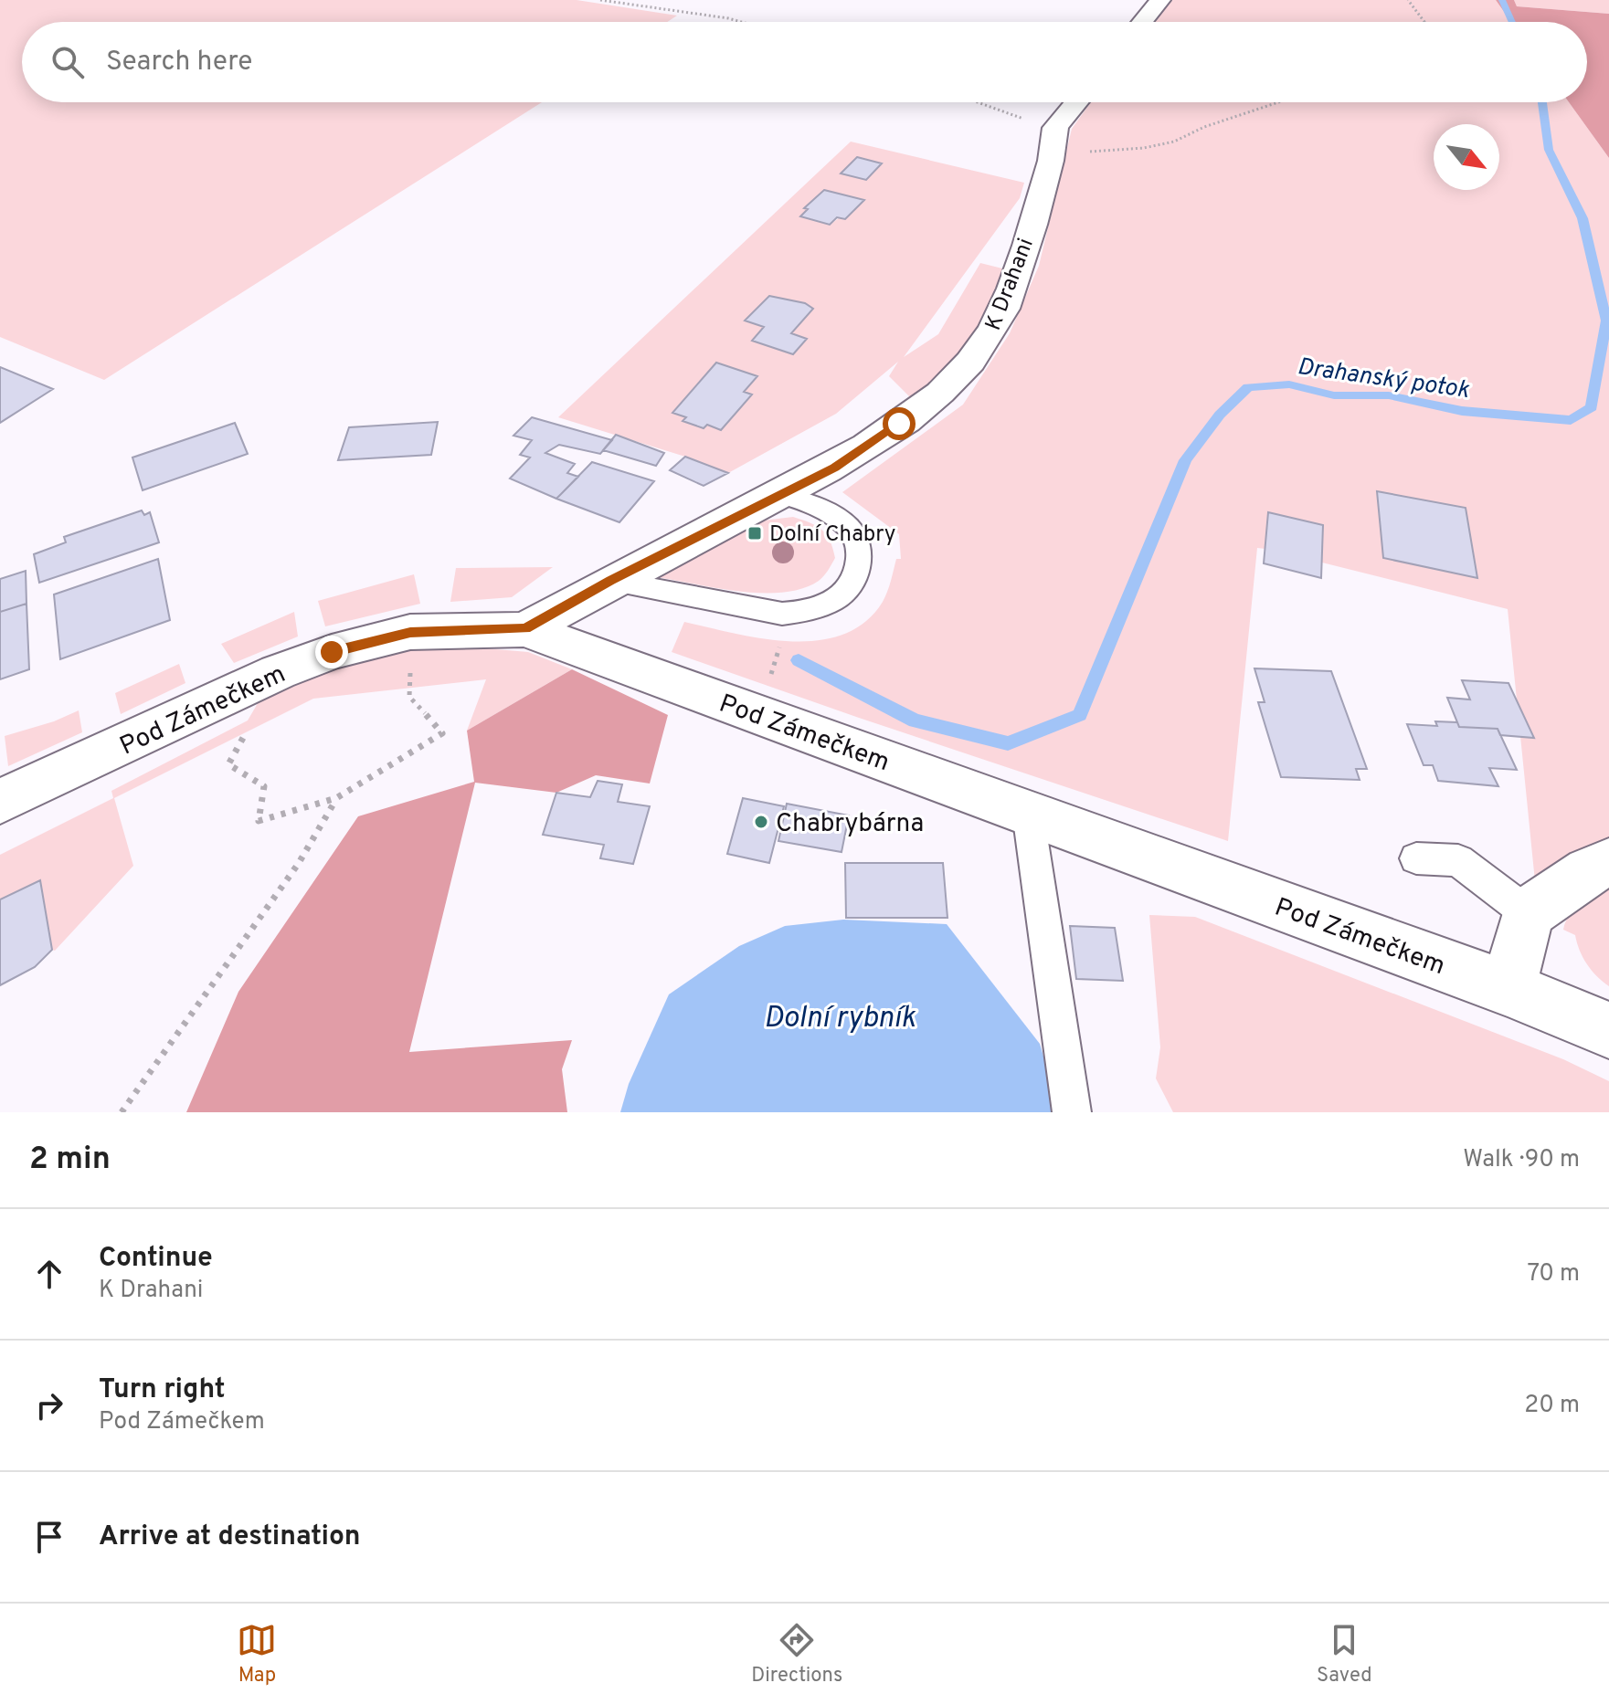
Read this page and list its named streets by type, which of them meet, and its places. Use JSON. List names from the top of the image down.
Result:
{
  "streets": {
    "street": ["K Drahani", "Pod Zámečkem"]
  },
  "crossings": [
    ["K Drahani", "Pod Zámečkem"]
  ],
  "water": ["Drahanský potok", "Dolní rybník"],
  "places": {
    "transit": ["Dolní Chabry"],
    "other": ["Chabrybárna"]
  },
  "north": "bottom right",
  "page": {
    "search": "Search here",
    "heading": ["2 min", "Walk · 90 m"],
    "list": [
      ["Continue", "K Drahani", "70 m"],
      ["Turn right", "Pod Zámečkem", "20 m"],
      "Arrive at destination"
    ],
    "nav": ["Map", "Directions", "Saved"]
  }
}
